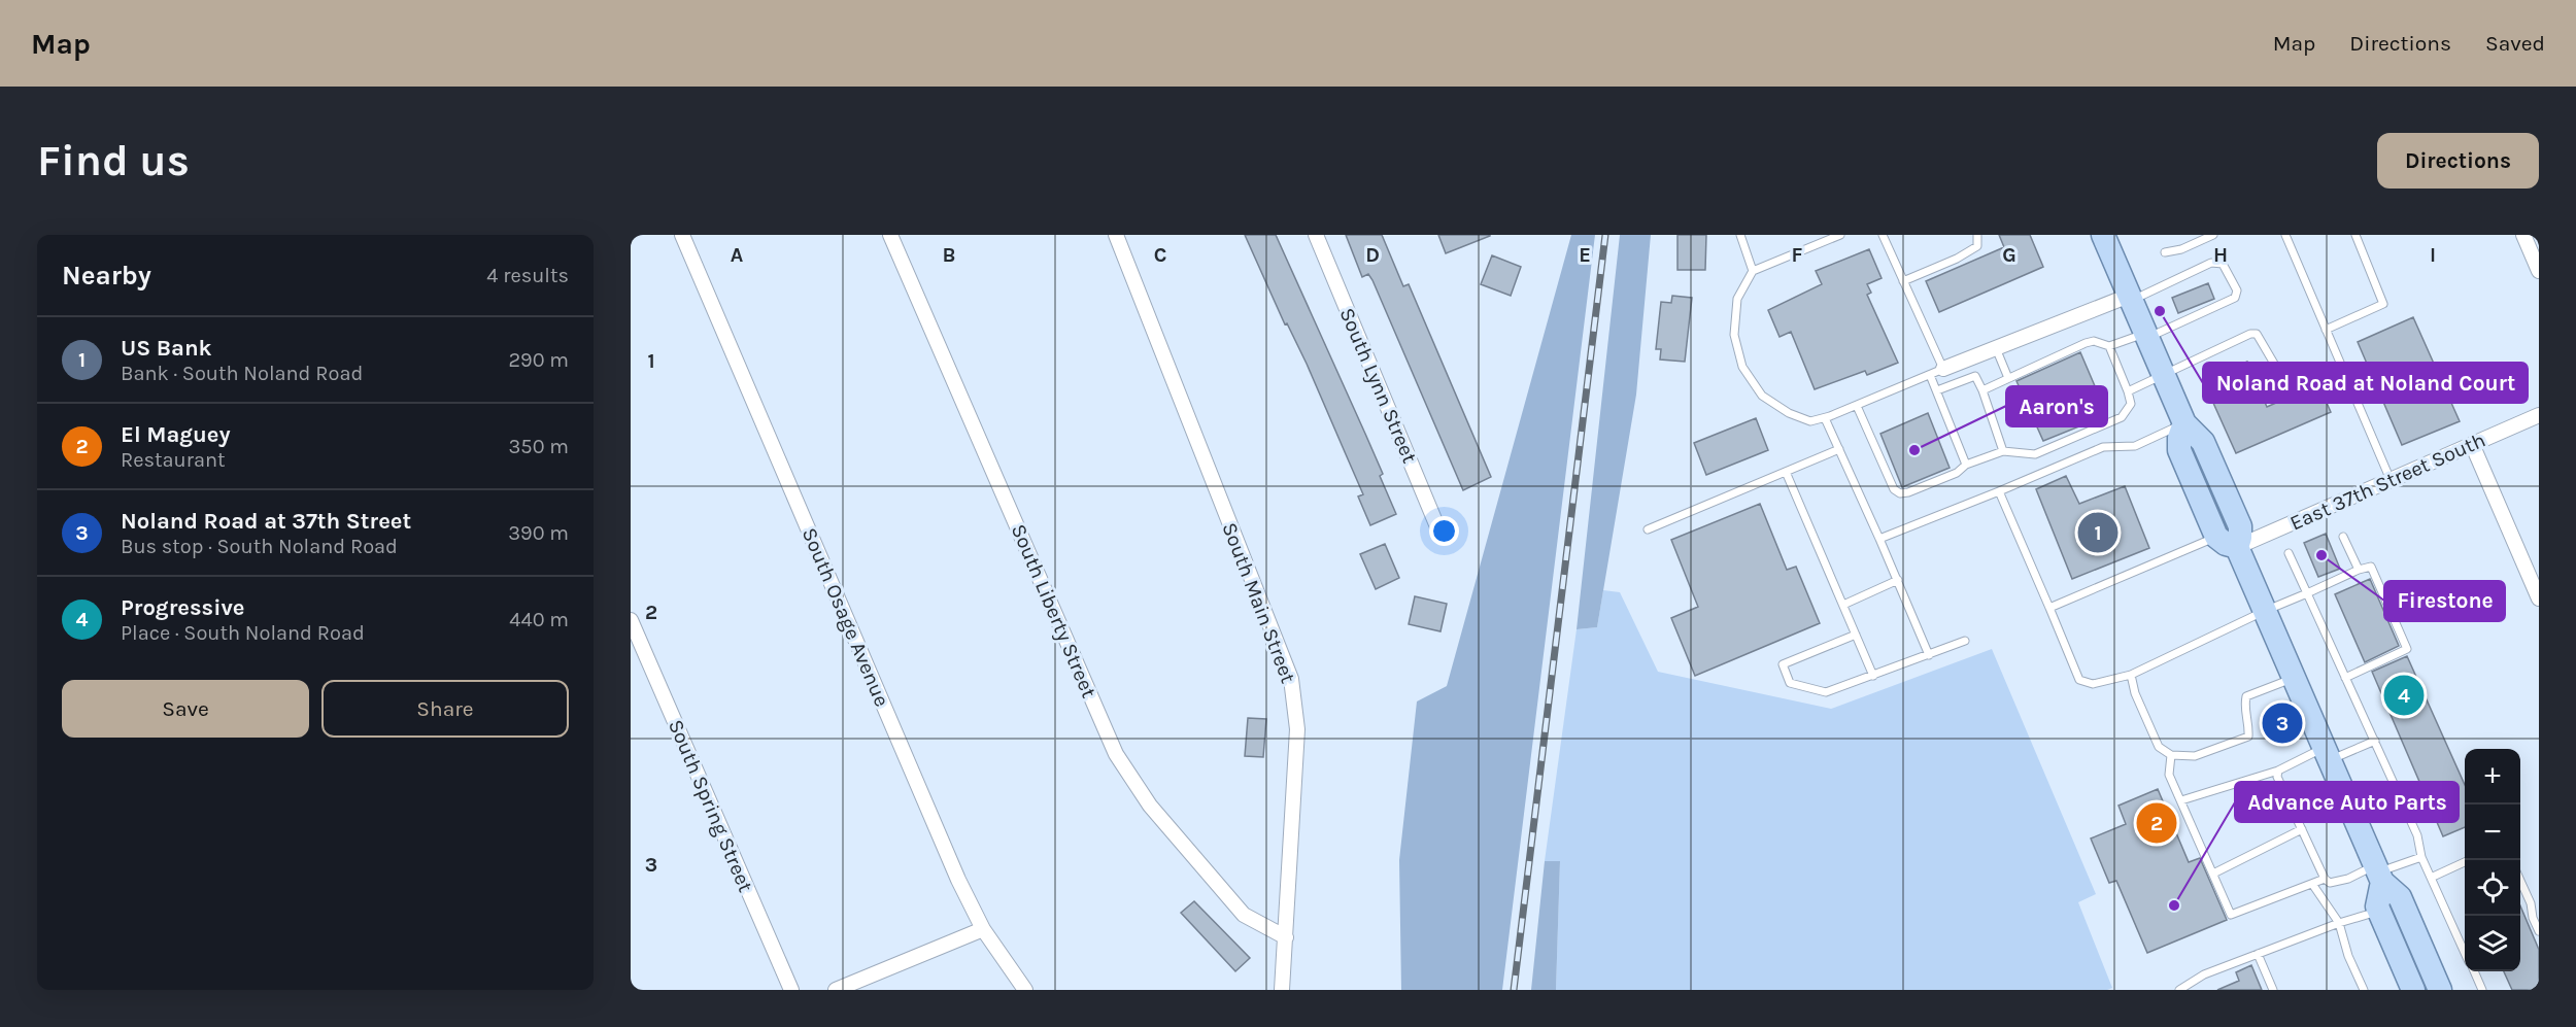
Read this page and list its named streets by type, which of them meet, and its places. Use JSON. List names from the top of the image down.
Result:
{
  "streets": {
    "street": [
      "South Lynn Street",
      "East 37th Street South",
      "South Main Street",
      "South Liberty Street",
      "South Osage Avenue",
      "South Spring Street"
    ]
  },
  "crossings": [
    ["South Main Street", "South Liberty Street"]
  ],
  "places": [
    "Noland Road at Noland Court",
    "Aaron's",
    "Firestone",
    "Advance Auto Parts"
  ],
  "page": {
    "header": "Map",
    "nav": ["Map", "Directions", "Saved"],
    "buttons": [
      "Directions",
      ["Save", "Share"]
    ],
    "title": "Find us",
    "heading": ["Nearby", "4 results"],
    "list": [
      {
        "mark": "1",
        "name": "US Bank",
        "note": "Bank · South Noland Road",
        "value": "290 m"
      },
      {
        "mark": "2",
        "name": "El Maguey",
        "note": "Restaurant",
        "value": "350 m"
      },
      {
        "mark": "3",
        "name": "Noland Road at 37th Street",
        "note": "Bus stop · South Noland Road",
        "value": "390 m"
      },
      {
        "mark": "4",
        "name": "Progressive",
        "note": "Place · South Noland Road",
        "value": "440 m"
      }
    ],
    "pins": [
      "1",
      "4",
      "3",
      "2"
    ],
    "map_buttons": ["+", "−"]
  },
  "grid": {
    "columns": [
      "A",
      "B",
      "C",
      "D",
      "E",
      "F",
      "G",
      "H",
      "I"
    ],
    "rows": ["1", "2", "3"]
  }
}
